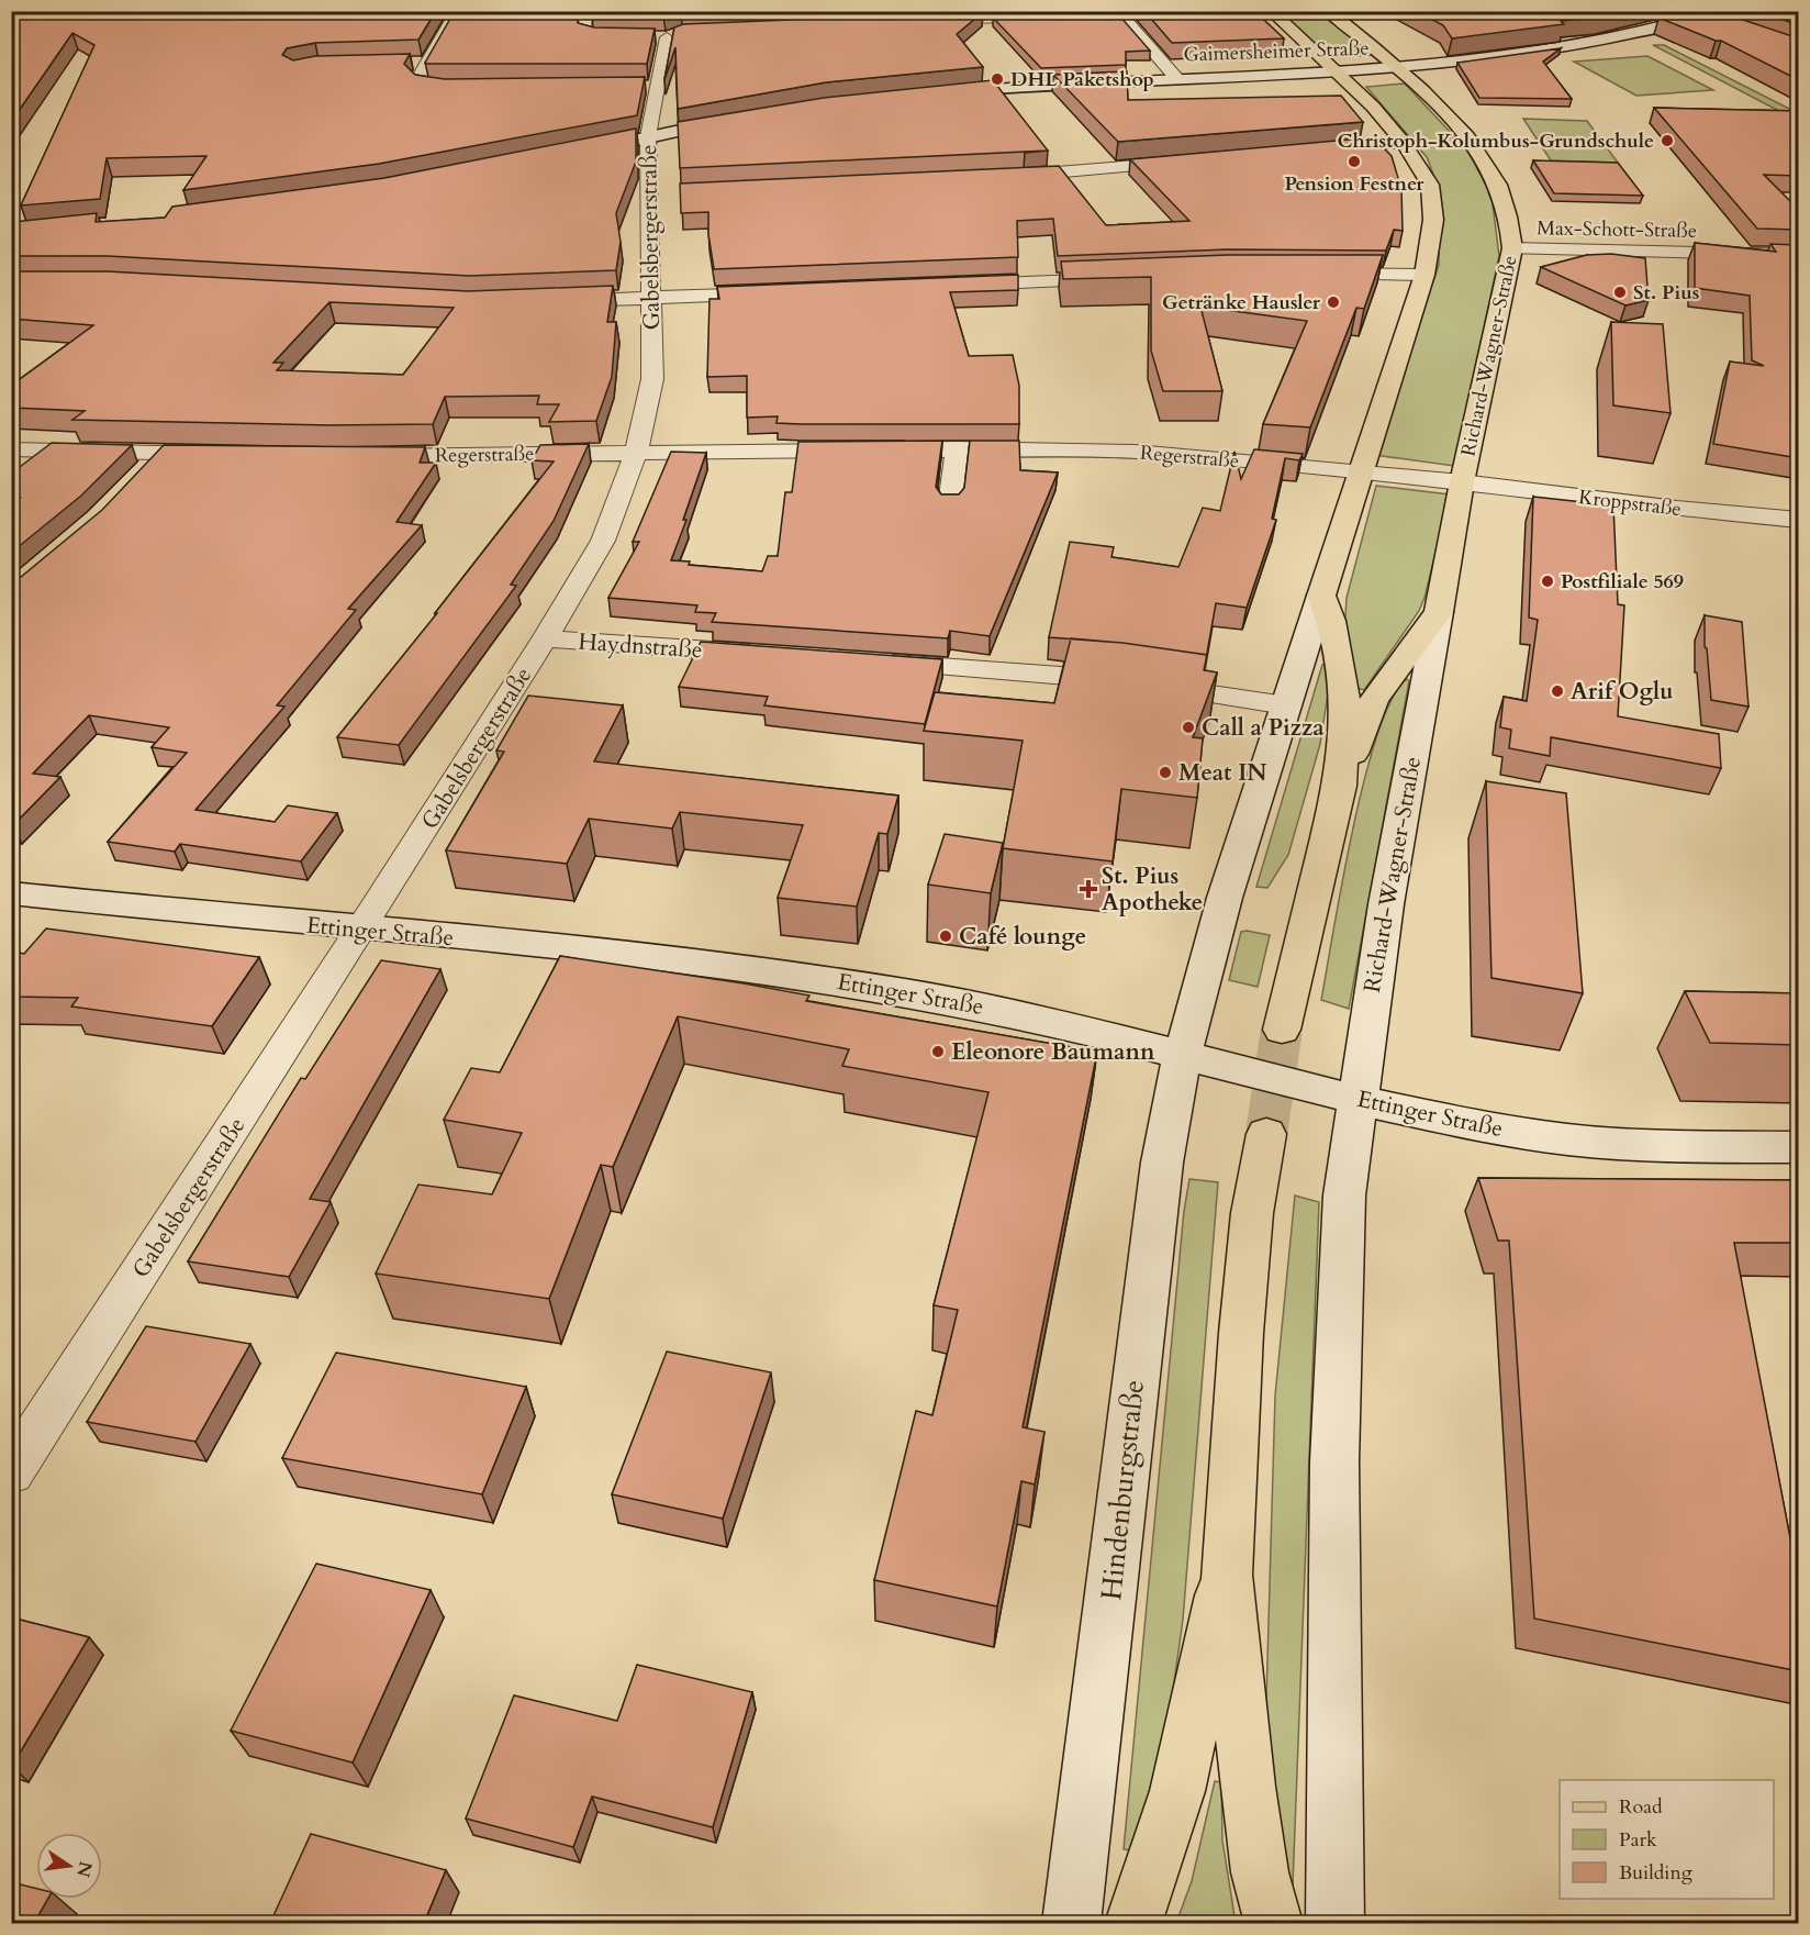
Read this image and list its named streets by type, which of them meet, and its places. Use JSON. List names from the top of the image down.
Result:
{
  "streets": {
    "main road": [
      "Gaimersheimer Straße",
      "Richard-Wagner-Straße",
      "Ettinger Straße",
      "Hindenburgstraße"
    ],
    "street": [
      "Max-Schott-Straße",
      "Gabelsbergerstraße",
      "Regerstraße",
      "Kroppstraße",
      "Haydnstraße"
    ]
  },
  "crossings": [
    ["Gaimersheimer Straße", "Richard-Wagner-Straße"],
    ["Max-Schott-Straße", "Richard-Wagner-Straße"],
    ["Gabelsbergerstraße", "Regerstraße"],
    ["Gabelsbergerstraße", "Haydnstraße"],
    ["Gabelsbergerstraße", "Ettinger Straße"],
    ["Richard-Wagner-Straße", "Regerstraße"],
    ["Richard-Wagner-Straße", "Kroppstraße"],
    ["Richard-Wagner-Straße", "Ettinger Straße"],
    ["Regerstraße", "Kroppstraße"],
    ["Ettinger Straße", "Hindenburgstraße"]
  ],
  "places": {
    "other": [
      "DHL Paketshop",
      "Christoph-Kolumbus-Grundschule",
      "Pension Festner",
      "St. Pius",
      "Getränke Hausler",
      "Postfiliale 569",
      "Arif Oglu",
      "Call a Pizza",
      "Meat IN",
      "Café lounge",
      "Eleonore Baumann"
    ],
    "health": ["St. Pius Apotheke"]
  },
  "legend": ["Road", "Park", "Building"],
  "north": "right"
}
